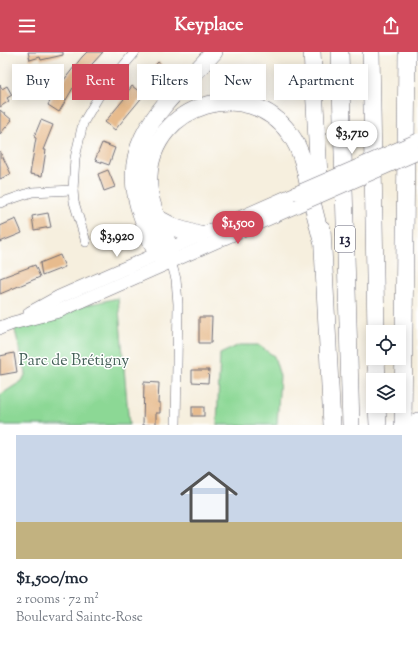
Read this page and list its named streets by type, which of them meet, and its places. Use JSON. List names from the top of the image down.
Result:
{
  "streets": {
    "highway": ["13"]
  },
  "parks": ["Parc de Brétigny"],
  "page": {
    "header": "Keyplace",
    "chip": [
      "Buy",
      "Rent",
      "Filters",
      "New",
      "Apartment"
    ],
    "price": ["$3,710", "$1,500", "$3,920"],
    "list": [
      {
        "name": "$1,500/mo",
        "note": "2 rooms · 72 m² · Boulevard Sainte-Rose"
      }
    ]
  }
}
